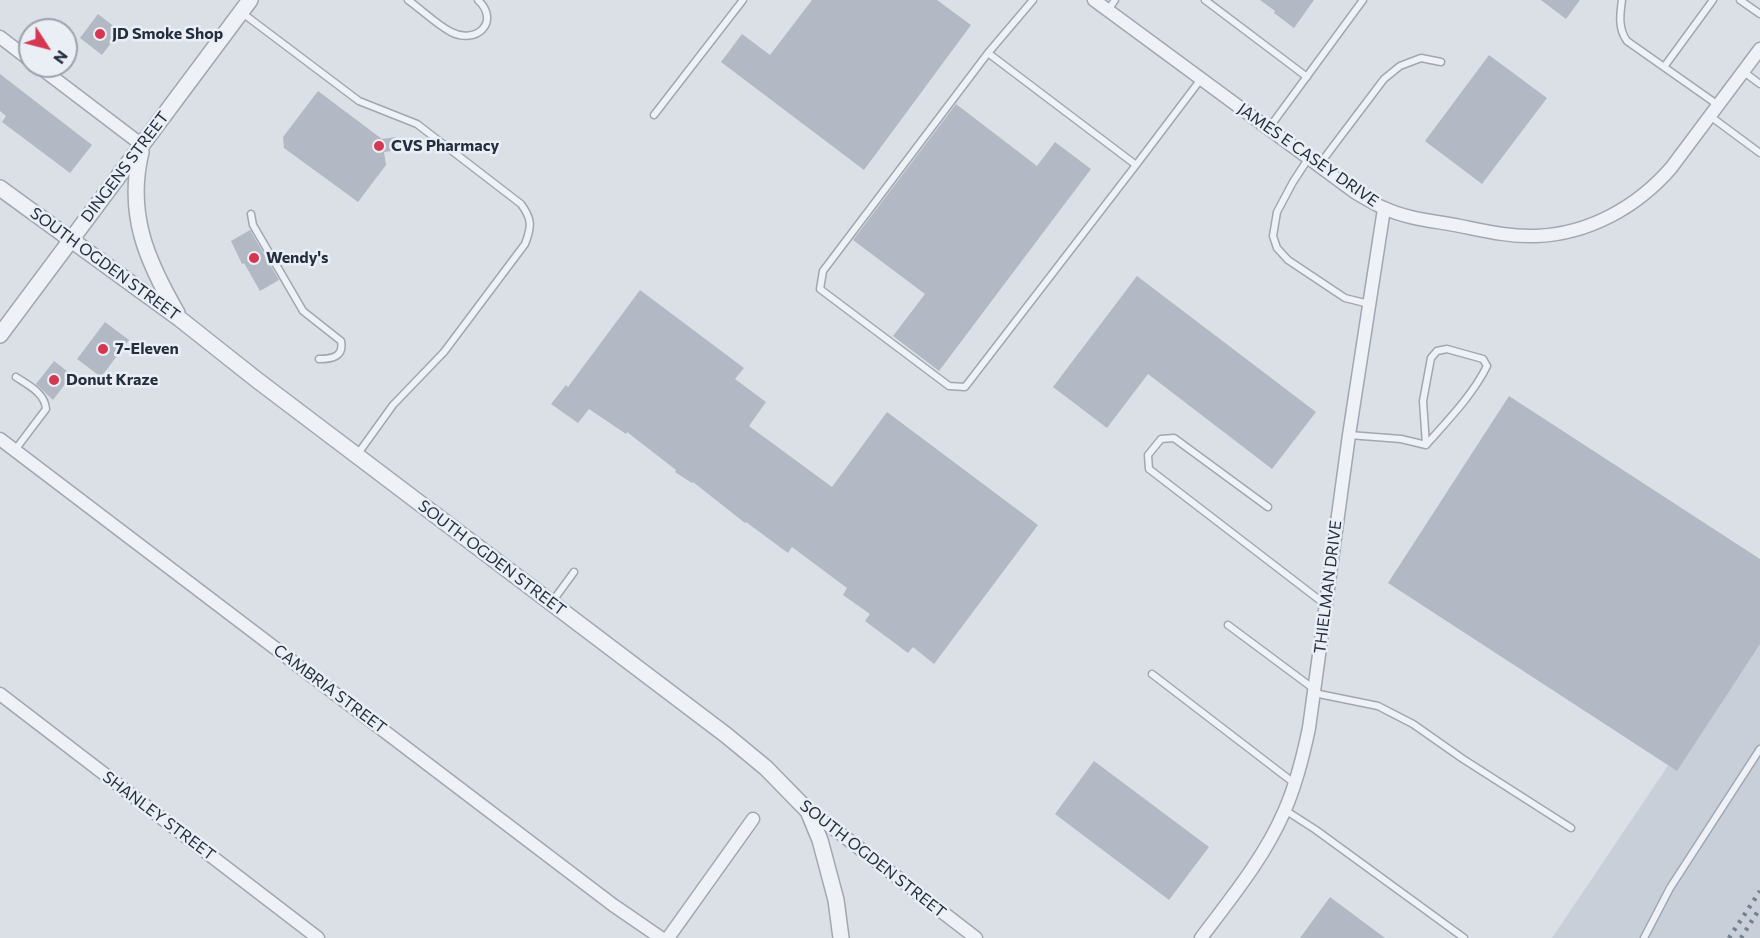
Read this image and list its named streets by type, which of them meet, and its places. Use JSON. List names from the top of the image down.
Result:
{
  "streets": {
    "street": [
      "JAMES E CASEY DRIVE",
      "DINGENS STREET",
      "SOUTH OGDEN STREET",
      "THIELMAN DRIVE",
      "CAMBRIA STREET",
      "SHANLEY STREET"
    ]
  },
  "crossings": [
    ["JAMES E CASEY DRIVE", "THIELMAN DRIVE"],
    ["DINGENS STREET", "SOUTH OGDEN STREET"]
  ],
  "places": [
    "JD Smoke Shop",
    "CVS Pharmacy",
    "Wendy's",
    "7-Eleven",
    "Donut Kraze"
  ],
  "north": "bottom right"
}
